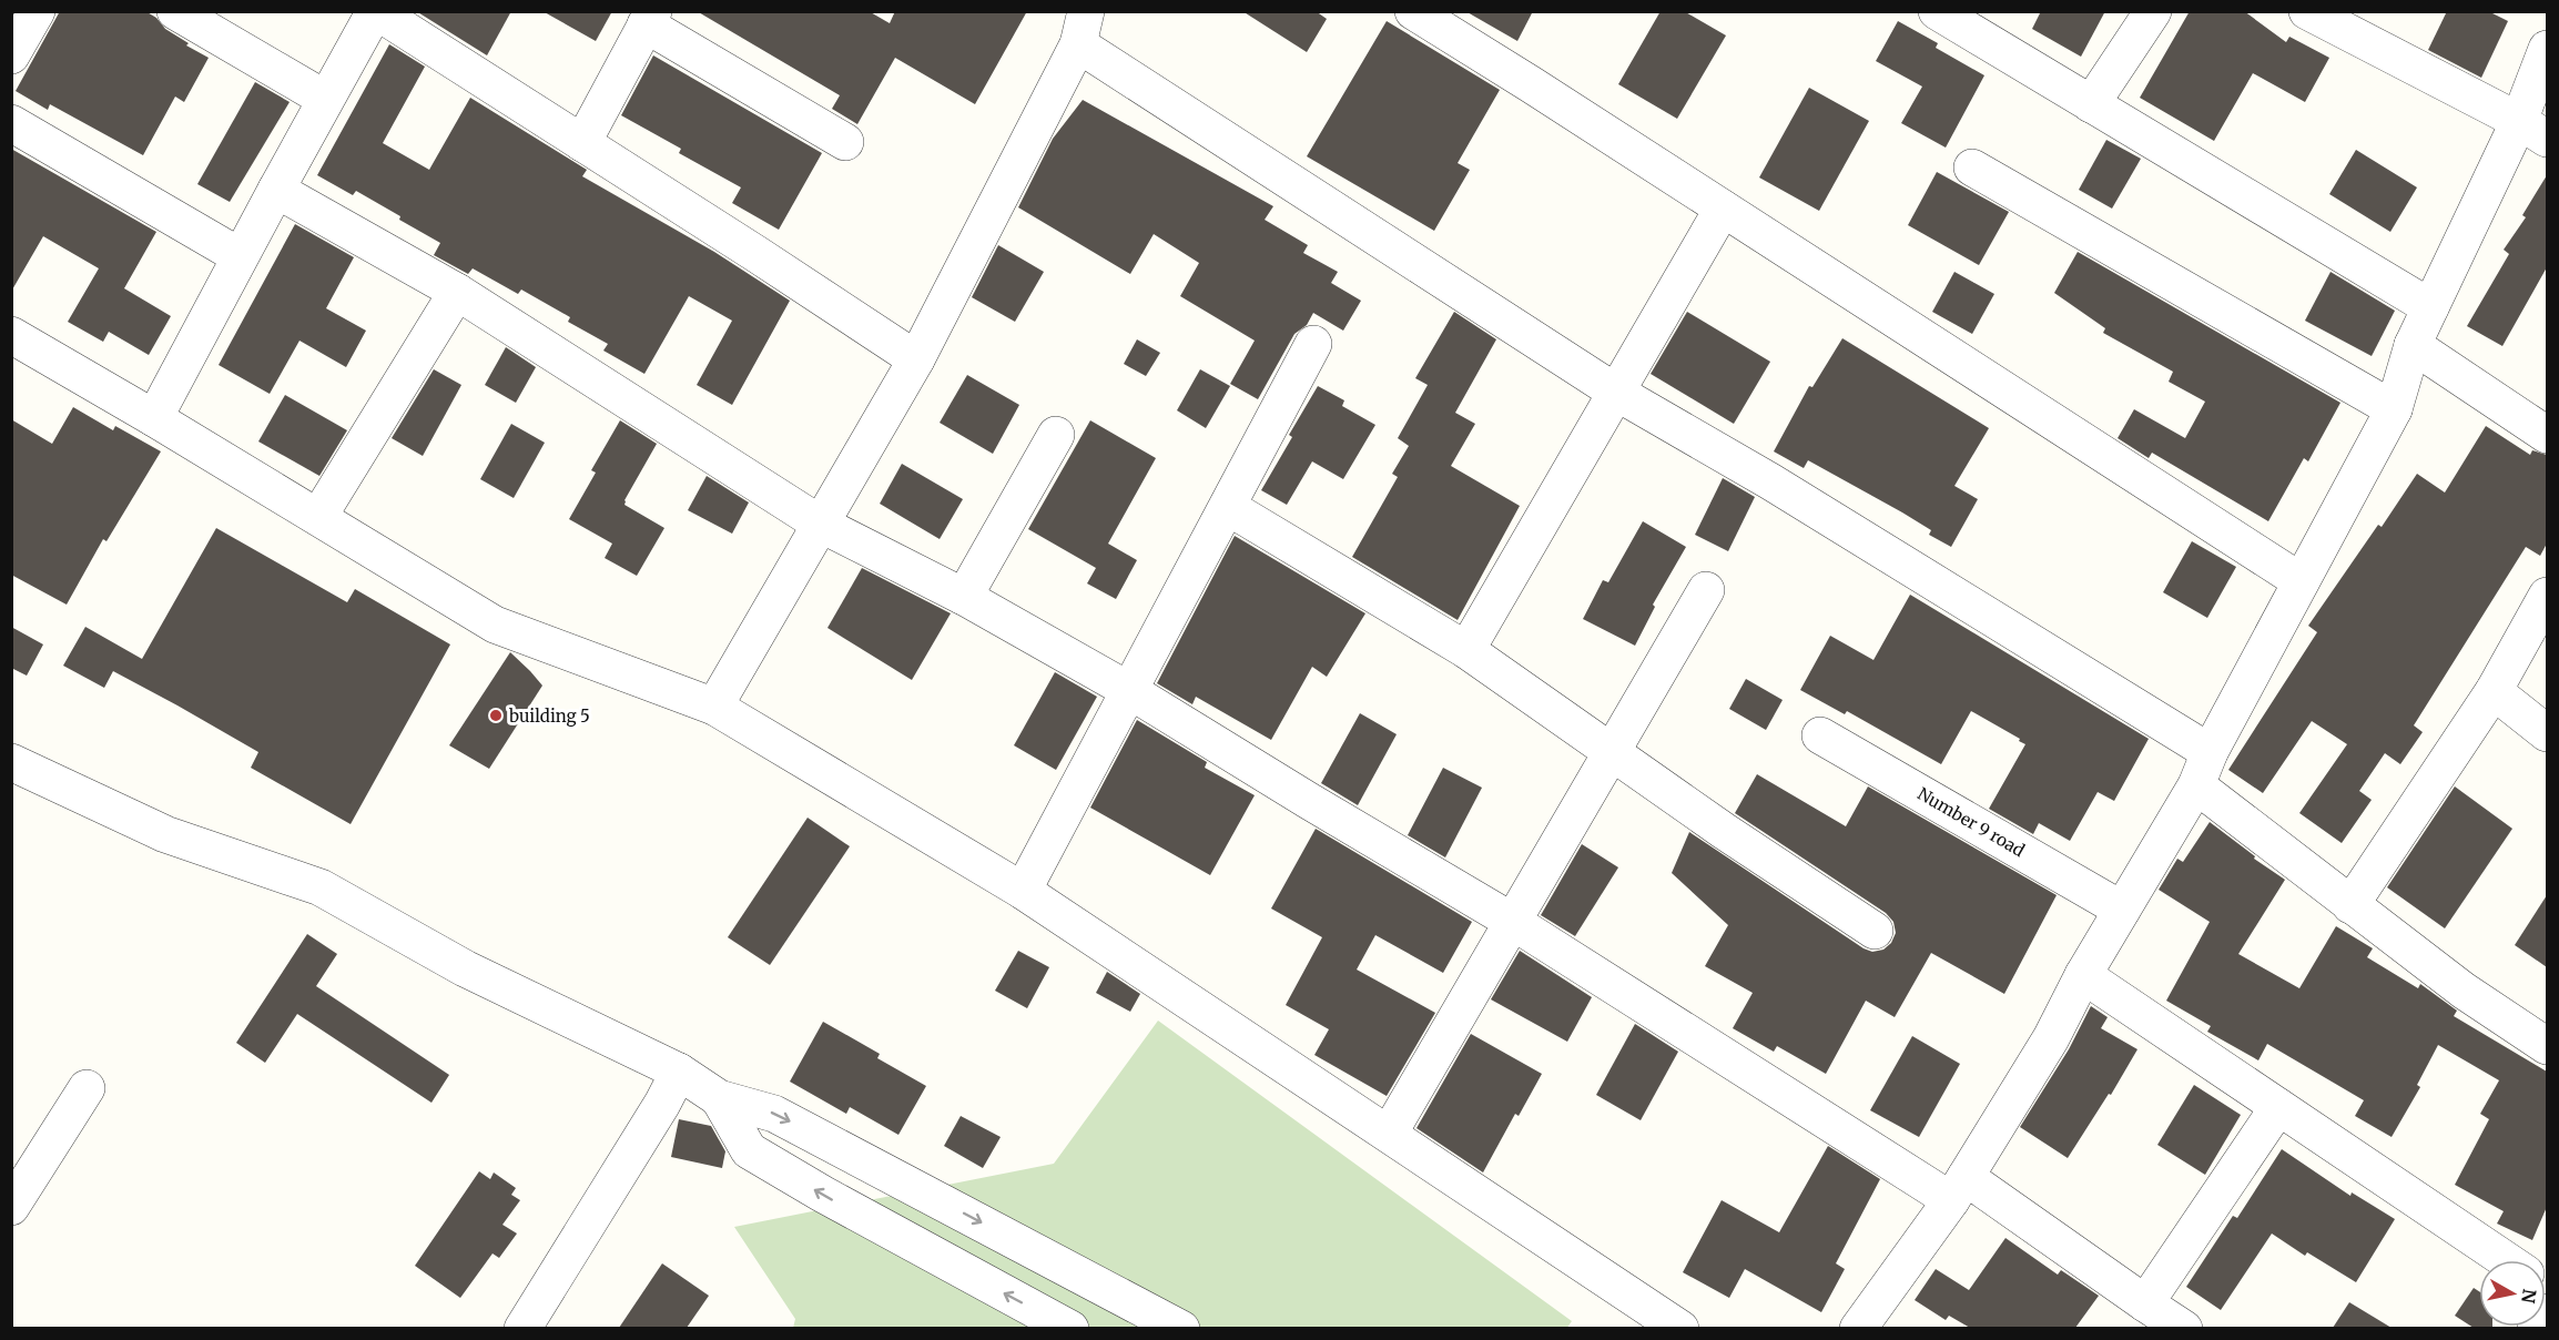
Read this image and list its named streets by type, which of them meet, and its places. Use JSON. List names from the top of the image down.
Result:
{
  "streets": {
    "street": ["Number 9 road"]
  },
  "places": ["building 5"],
  "north": "right"
}
